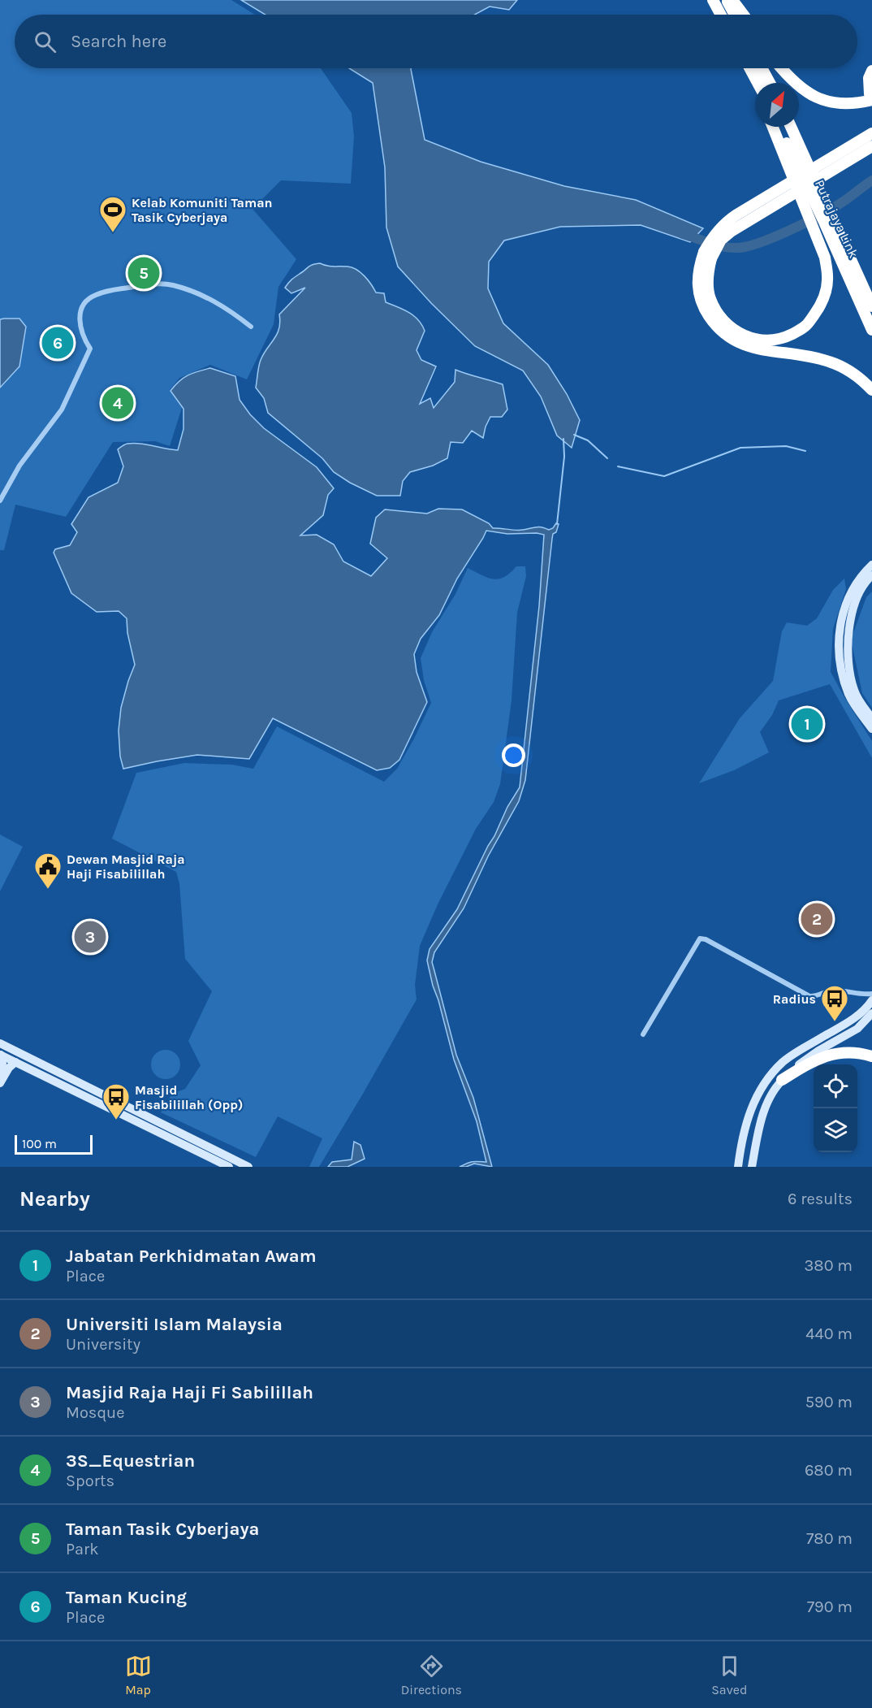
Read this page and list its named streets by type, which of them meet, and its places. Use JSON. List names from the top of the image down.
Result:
{
  "streets": {
    "highway": ["Putrajaya Link"]
  },
  "places": {
    "sports": ["Kelab Komuniti Taman Tasik Cyberjaya"],
    "public building": ["Dewan Masjid Raja Haji Fisabilillah"],
    "bus stop": ["Radius", "Masjid Fisabilillah (Opp)"]
  },
  "scale_bar": "100 m",
  "north": "top right",
  "page": {
    "search": "Search here",
    "pins": [
      "5",
      "6",
      "4",
      "1",
      "2",
      "3"
    ],
    "scale": "100 m",
    "heading": ["Nearby", "6 results"],
    "list": [
      {
        "mark": "1",
        "name": "Jabatan Perkhidmatan Awam",
        "note": "Place",
        "value": "380 m"
      },
      {
        "mark": "2",
        "name": "Universiti Islam Malaysia",
        "note": "University",
        "value": "440 m"
      },
      {
        "mark": "3",
        "name": "Masjid Raja Haji Fi Sabilillah",
        "note": "Mosque",
        "value": "590 m"
      },
      {
        "mark": "4",
        "name": "3S_Equestrian",
        "note": "Sports",
        "value": "680 m"
      },
      {
        "mark": "5",
        "name": "Taman Tasik Cyberjaya",
        "note": "Park",
        "value": "780 m"
      },
      {
        "mark": "6",
        "name": "Taman Kucing",
        "note": "Place",
        "value": "790 m"
      }
    ],
    "nav": ["Map", "Directions", "Saved"]
  }
}
